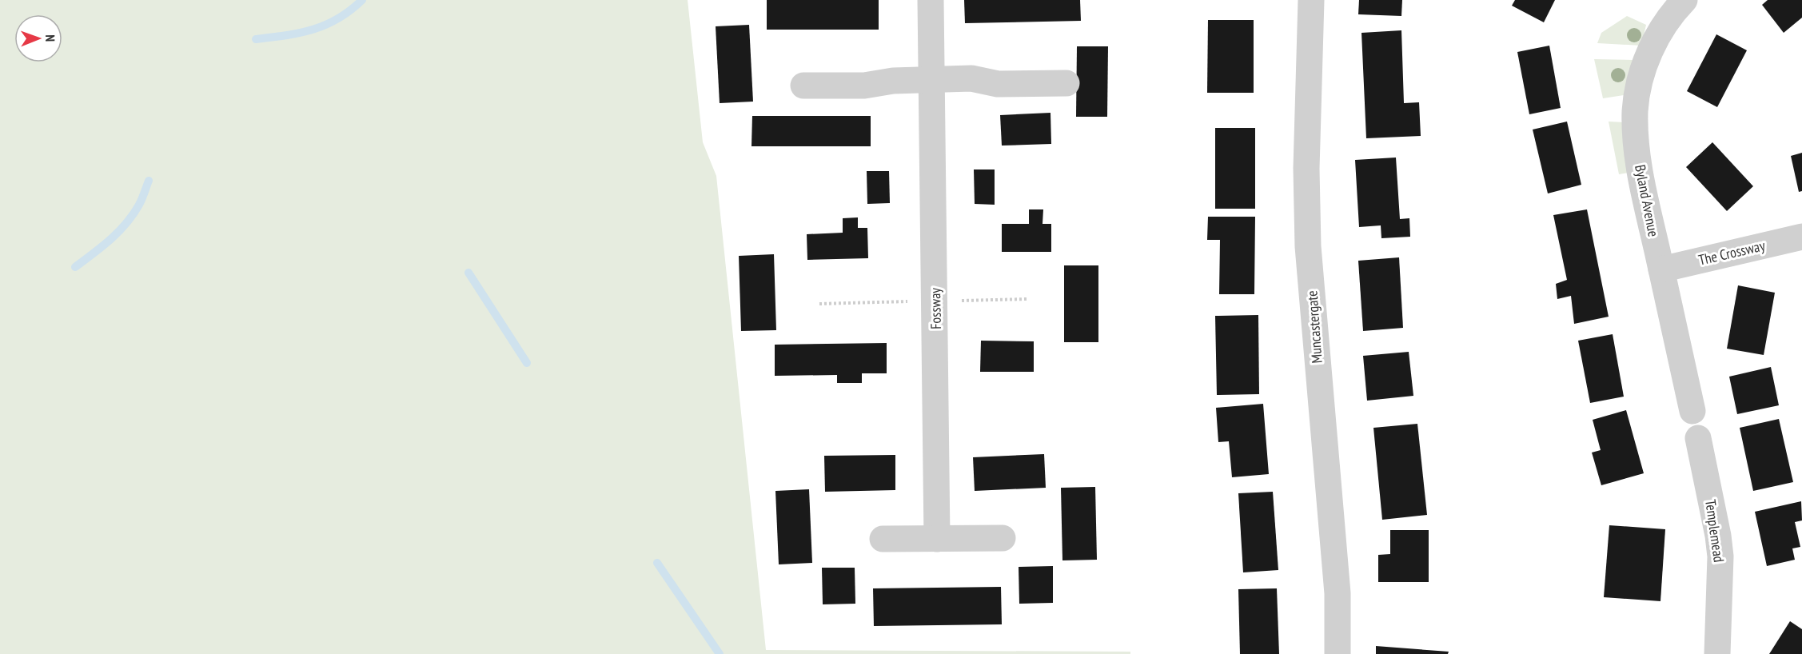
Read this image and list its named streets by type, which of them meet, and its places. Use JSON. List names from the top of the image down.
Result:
{
  "streets": {
    "street": [
      "Byland Avenue",
      "The Crossway",
      "Fossway",
      "Muncastergate",
      "Templemead"
    ]
  },
  "crossings": [
    ["Byland Avenue", "The Crossway"]
  ],
  "north": "right"
}
